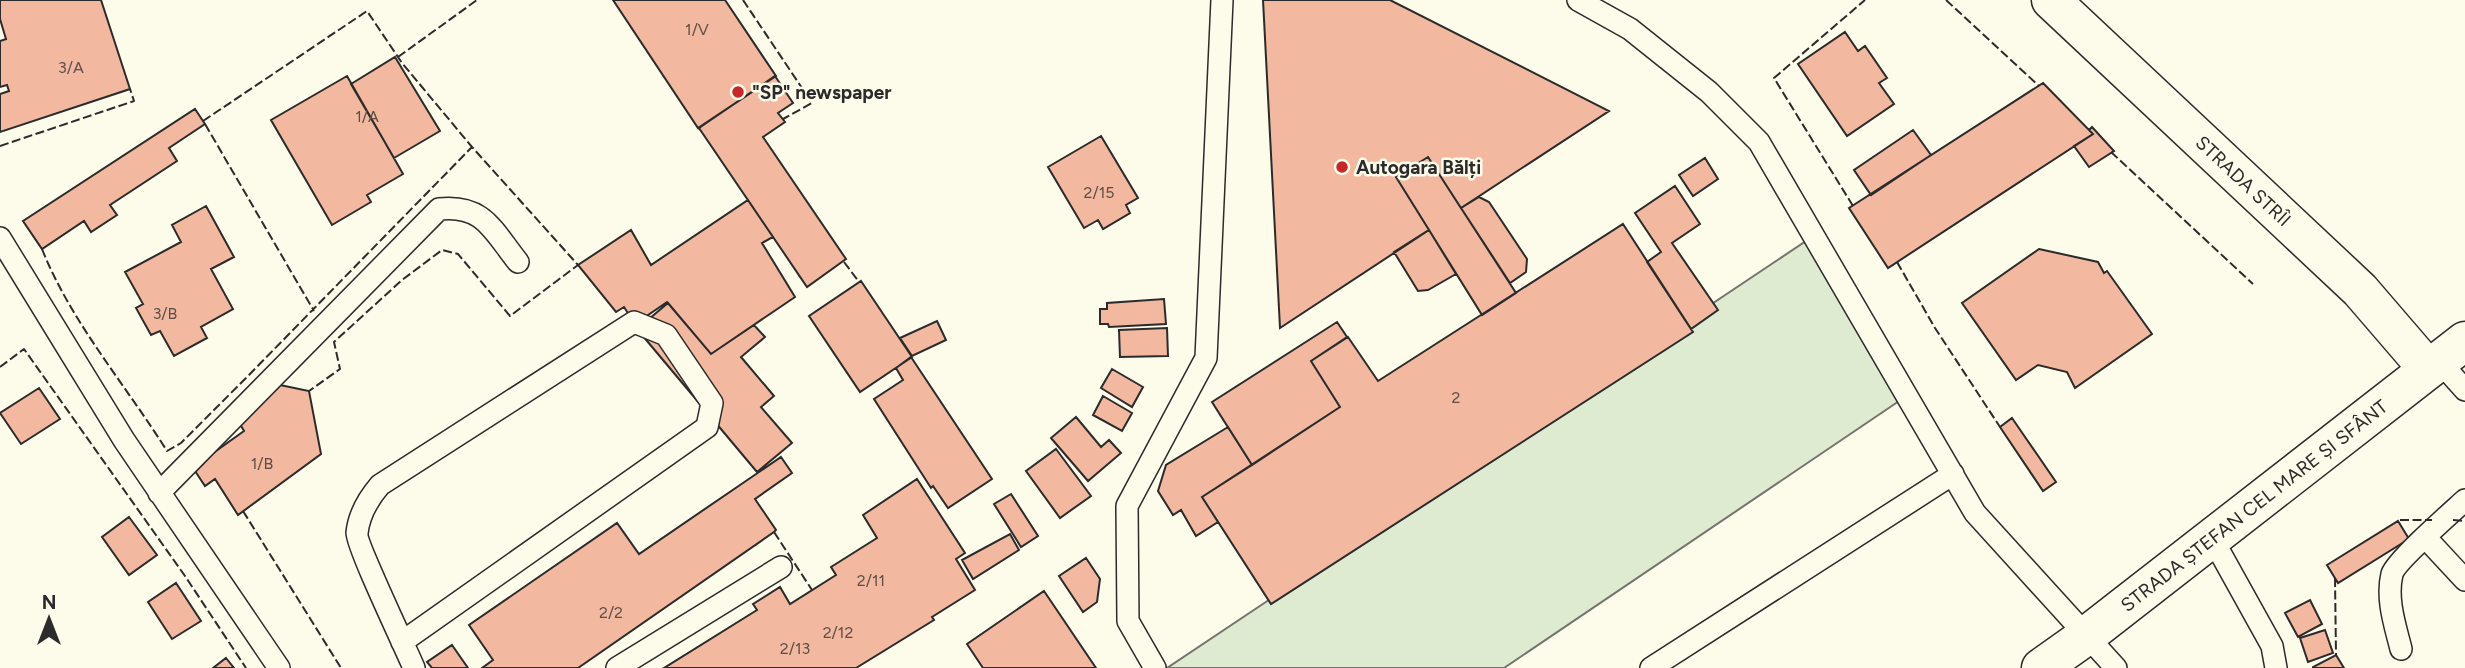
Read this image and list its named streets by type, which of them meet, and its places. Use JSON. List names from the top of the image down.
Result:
{
  "streets": {
    "street": ["STRADA STRÎI", "STRADA ȘTEFAN CEL MARE ȘI SFÂNT"]
  },
  "crossings": [
    ["STRADA STRÎI", "STRADA ȘTEFAN CEL MARE ȘI SFÂNT"]
  ],
  "places": ["\"SP\" newspaper", "Autogara Bălți"],
  "house_numbers": [
    "1/V",
    "3/A",
    "1/A",
    "2/15",
    "3/B",
    "2",
    "1/B",
    "2/11",
    "2/2",
    "2/12",
    "2/13"
  ],
  "north": "top"
}
